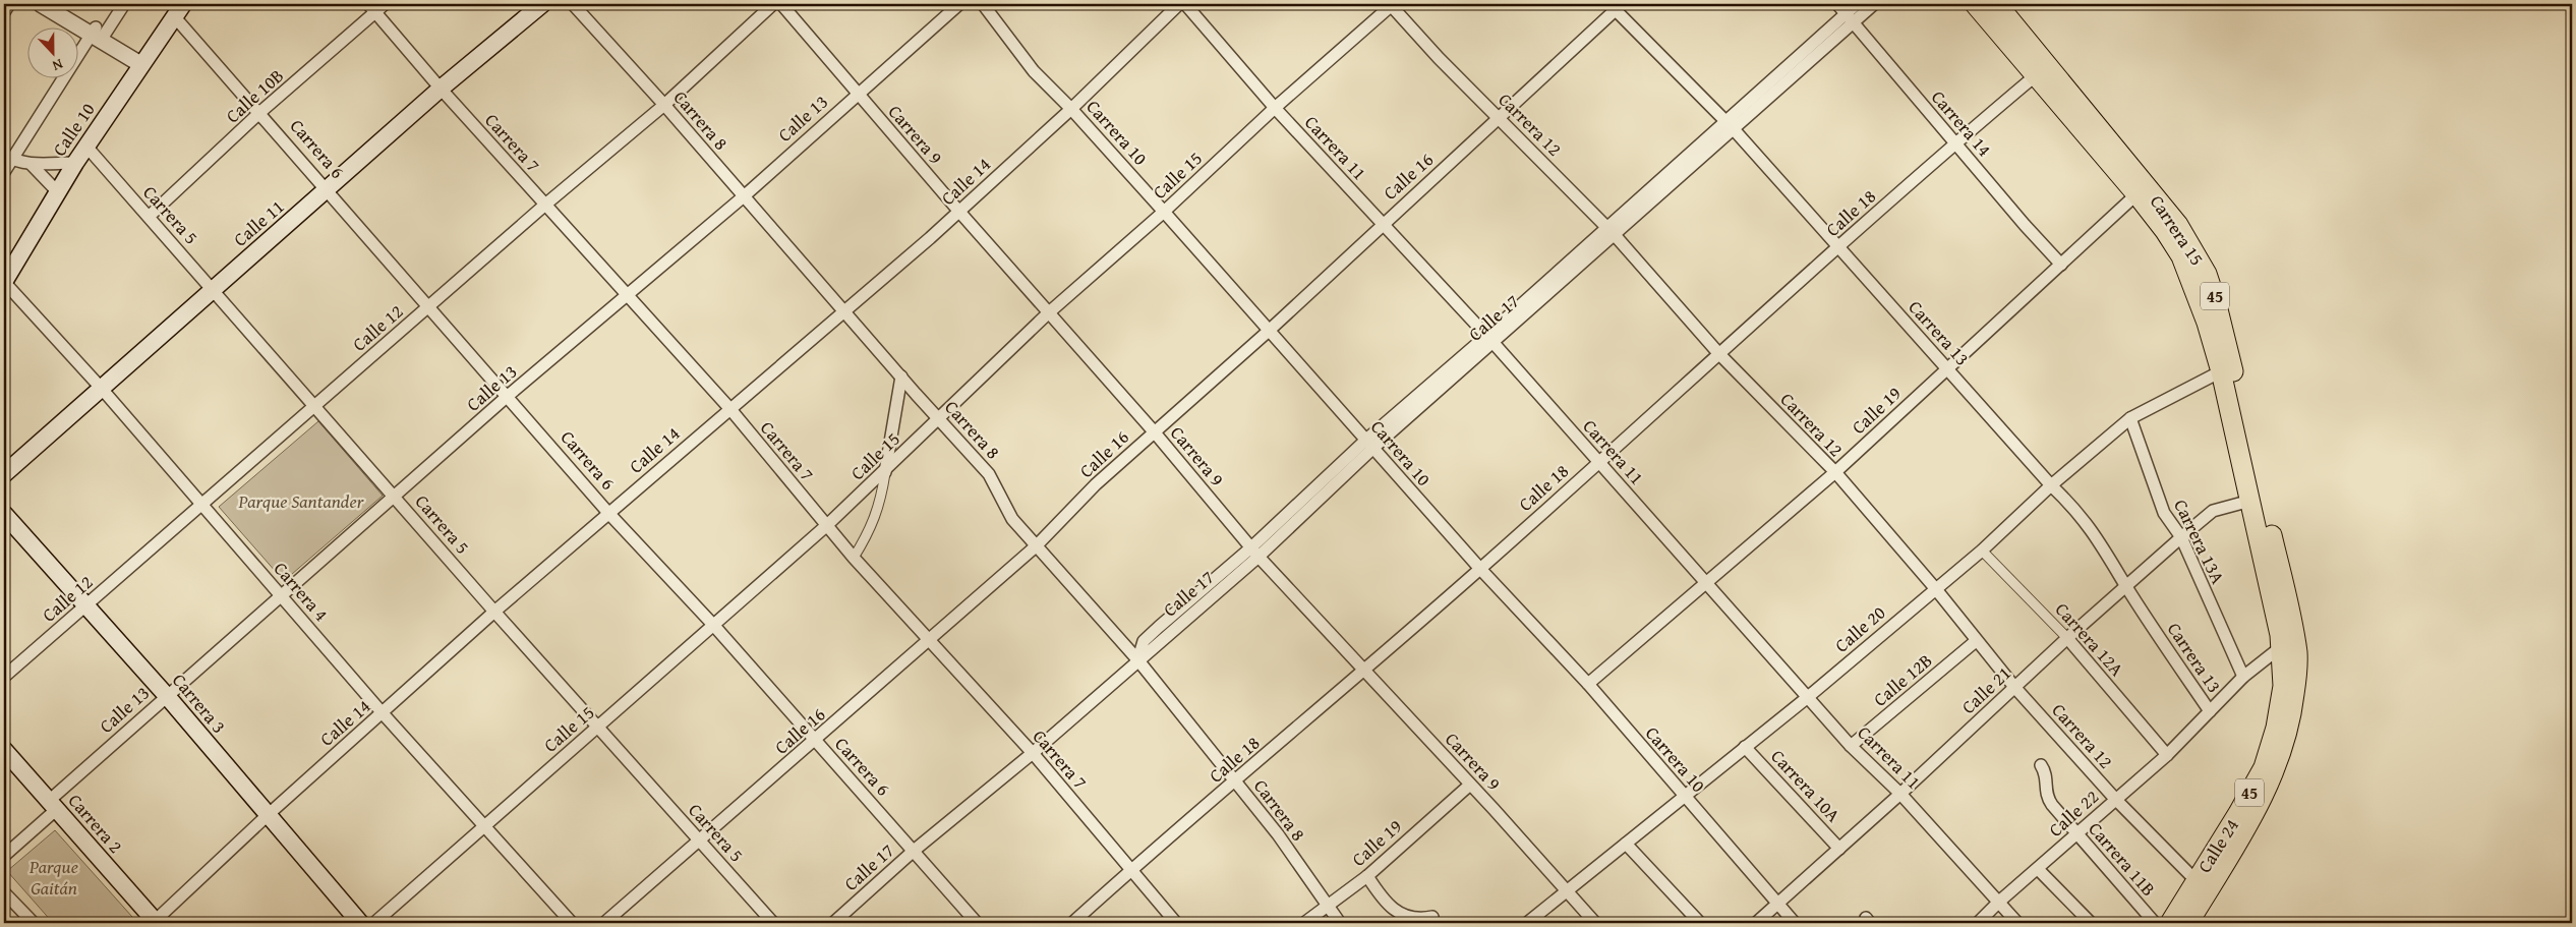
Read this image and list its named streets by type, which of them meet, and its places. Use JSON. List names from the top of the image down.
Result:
{
  "streets": {
    "main road": [
      "Calle 10",
      "Calle 11",
      "Carrera 15",
      "45",
      "Carrera 3",
      "Carrera 2",
      "Calle 24"
    ],
    "street": [
      "Calle 10B",
      "Calle 13",
      "Carrera 8",
      "Carrera 14",
      "Carrera 12",
      "Carrera 10",
      "Carrera 9",
      "Carrera 7",
      "Carrera 11",
      "Carrera 6",
      "Calle 15",
      "Calle 16",
      "Calle 14",
      "Calle 18",
      "Carrera 5",
      "Calle 17",
      "Calle 12",
      "Carrera 13",
      "Calle 19",
      "Carrera 13A",
      "Carrera 4",
      "Calle 20",
      "Carrera 12A",
      "Calle 12B",
      "Calle 21",
      "Carrera 10A",
      "Calle 22",
      "Carrera 11B"
    ]
  },
  "crossings": [
    ["Calle 10B", "Carrera 7"],
    ["Calle 10B", "Carrera 6"],
    ["Calle 10B", "Carrera 5"],
    ["Calle 13", "Carrera 8"],
    ["Calle 13", "Carrera 9"],
    ["Calle 13", "Carrera 7"],
    ["Calle 13", "Carrera 6"],
    ["Calle 13", "Carrera 5"],
    ["Calle 13", "Carrera 4"],
    ["Calle 13", "Carrera 3"],
    ["Calle 13", "Carrera 2"],
    ["Carrera 8", "Calle 15"],
    ["Carrera 8", "Calle 16"],
    ["Carrera 8", "Calle 14"],
    ["Carrera 8", "Calle 18"],
    ["Carrera 8", "Calle 17"],
    ["Carrera 8", "Calle 12"],
    ["Carrera 8", "Calle 19"],
    ["Carrera 14", "Calle 18"],
    ["Carrera 14", "Calle 17"],
    ["Carrera 14", "Calle 19"],
    ["Carrera 12", "Calle 15"],
    ["Carrera 12", "Calle 16"],
    ["Carrera 12", "Calle 18"],
    ["Carrera 12", "Calle 17"],
    ["Carrera 12", "Calle 19"],
    ["Carrera 12", "Calle 20"],
    ["Carrera 12", "Calle 12B"],
    ["Carrera 12", "Calle 21"],
    ["Carrera 12", "Calle 22"],
    ["Carrera 12", "Calle 24"],
    ["Calle 10", "Carrera 6"],
    ["Calle 10", "Carrera 5"],
    ["Calle 10", "Carrera 4"],
    ["Carrera 10", "Calle 15"],
    ["Carrera 10", "Calle 16"],
    ["Carrera 10", "Calle 14"],
    ["Carrera 10", "Calle 18"],
    ["Carrera 10", "Calle 17"],
    ["Carrera 10", "Calle 19"],
    ["Carrera 10", "Calle 20"],
    ["Carrera 10", "Calle 21"],
    ["Carrera 9", "Calle 15"],
    ["Carrera 9", "Calle 16"],
    ["Carrera 9", "Calle 14"],
    ["Carrera 9", "Calle 18"],
    ["Carrera 9", "Calle 17"],
    ["Carrera 9", "Calle 19"],
    ["Carrera 9", "Calle 20"],
    ["Carrera 7", "Calle 15"],
    ["Carrera 7", "Calle 16"],
    ["Carrera 7", "Calle 14"],
    ["Carrera 7", "Calle 18"],
    ["Carrera 7", "Calle 11"],
    ["Carrera 7", "Calle 17"],
    ["Carrera 7", "Calle 12"],
    ["Carrera 11", "Calle 15"],
    ["Carrera 11", "Calle 16"],
    ["Carrera 11", "Calle 18"],
    ["Carrera 11", "Calle 17"],
    ["Carrera 11", "Calle 19"],
    ["Carrera 11", "Calle 20"],
    ["Carrera 11", "Calle 12B"],
    ["Carrera 11", "Calle 21"],
    ["Carrera 11", "Calle 22"],
    ["Carrera 6", "Calle 15"],
    ["Carrera 6", "Calle 16"],
    ["Carrera 6", "Calle 14"],
    ["Carrera 6", "Calle 11"],
    ["Carrera 6", "Calle 17"],
    ["Carrera 6", "Calle 12"],
    ["Calle 15", "Carrera 5"],
    ["Calle 15", "Carrera 4"],
    ["Calle 16", "Carrera 5"],
    ["Calle 16", "Carrera 13"],
    ["Calle 14", "Carrera 5"],
    ["Calle 14", "Carrera 4"],
    ["Calle 14", "Carrera 3"],
    ["Calle 14", "Carrera 2"],
    ["Calle 18", "Carrera 15"],
    ["Calle 18", "Carrera 13"],
    ["Carrera 5", "Calle 11"],
    ["Carrera 5", "Calle 12"],
    ["Calle 11", "Carrera 4"],
    ["Carrera 15", "Calle 19"],
    ["Carrera 15", "Calle 20"],
    ["Carrera 15", "Calle 21"],
    ["Carrera 15", "Calle 22"],
    ["Carrera 15", "Calle 24"],
    ["Calle 17", "Carrera 13"],
    ["Calle 12", "Carrera 4"],
    ["Calle 12", "Carrera 3"],
    ["Carrera 13", "Calle 19"],
    ["Carrera 13", "Calle 20"],
    ["Carrera 13", "Calle 21"],
    ["Carrera 13", "Calle 22"],
    ["Carrera 13A", "Calle 20"],
    ["Carrera 13A", "Calle 21"],
    ["Carrera 13A", "Calle 22"],
    ["Calle 20", "Carrera 12A"],
    ["Calle 20", "Carrera 10A"],
    ["Carrera 12A", "Calle 21"],
    ["Carrera 12A", "Calle 22"],
    ["Calle 21", "Carrera 10A"],
    ["Calle 22", "Calle 24"],
    ["Calle 22", "Carrera 11B"]
  ],
  "parks": ["Parque Santander", "Parque Gaitán"],
  "north": "bottom"
}
